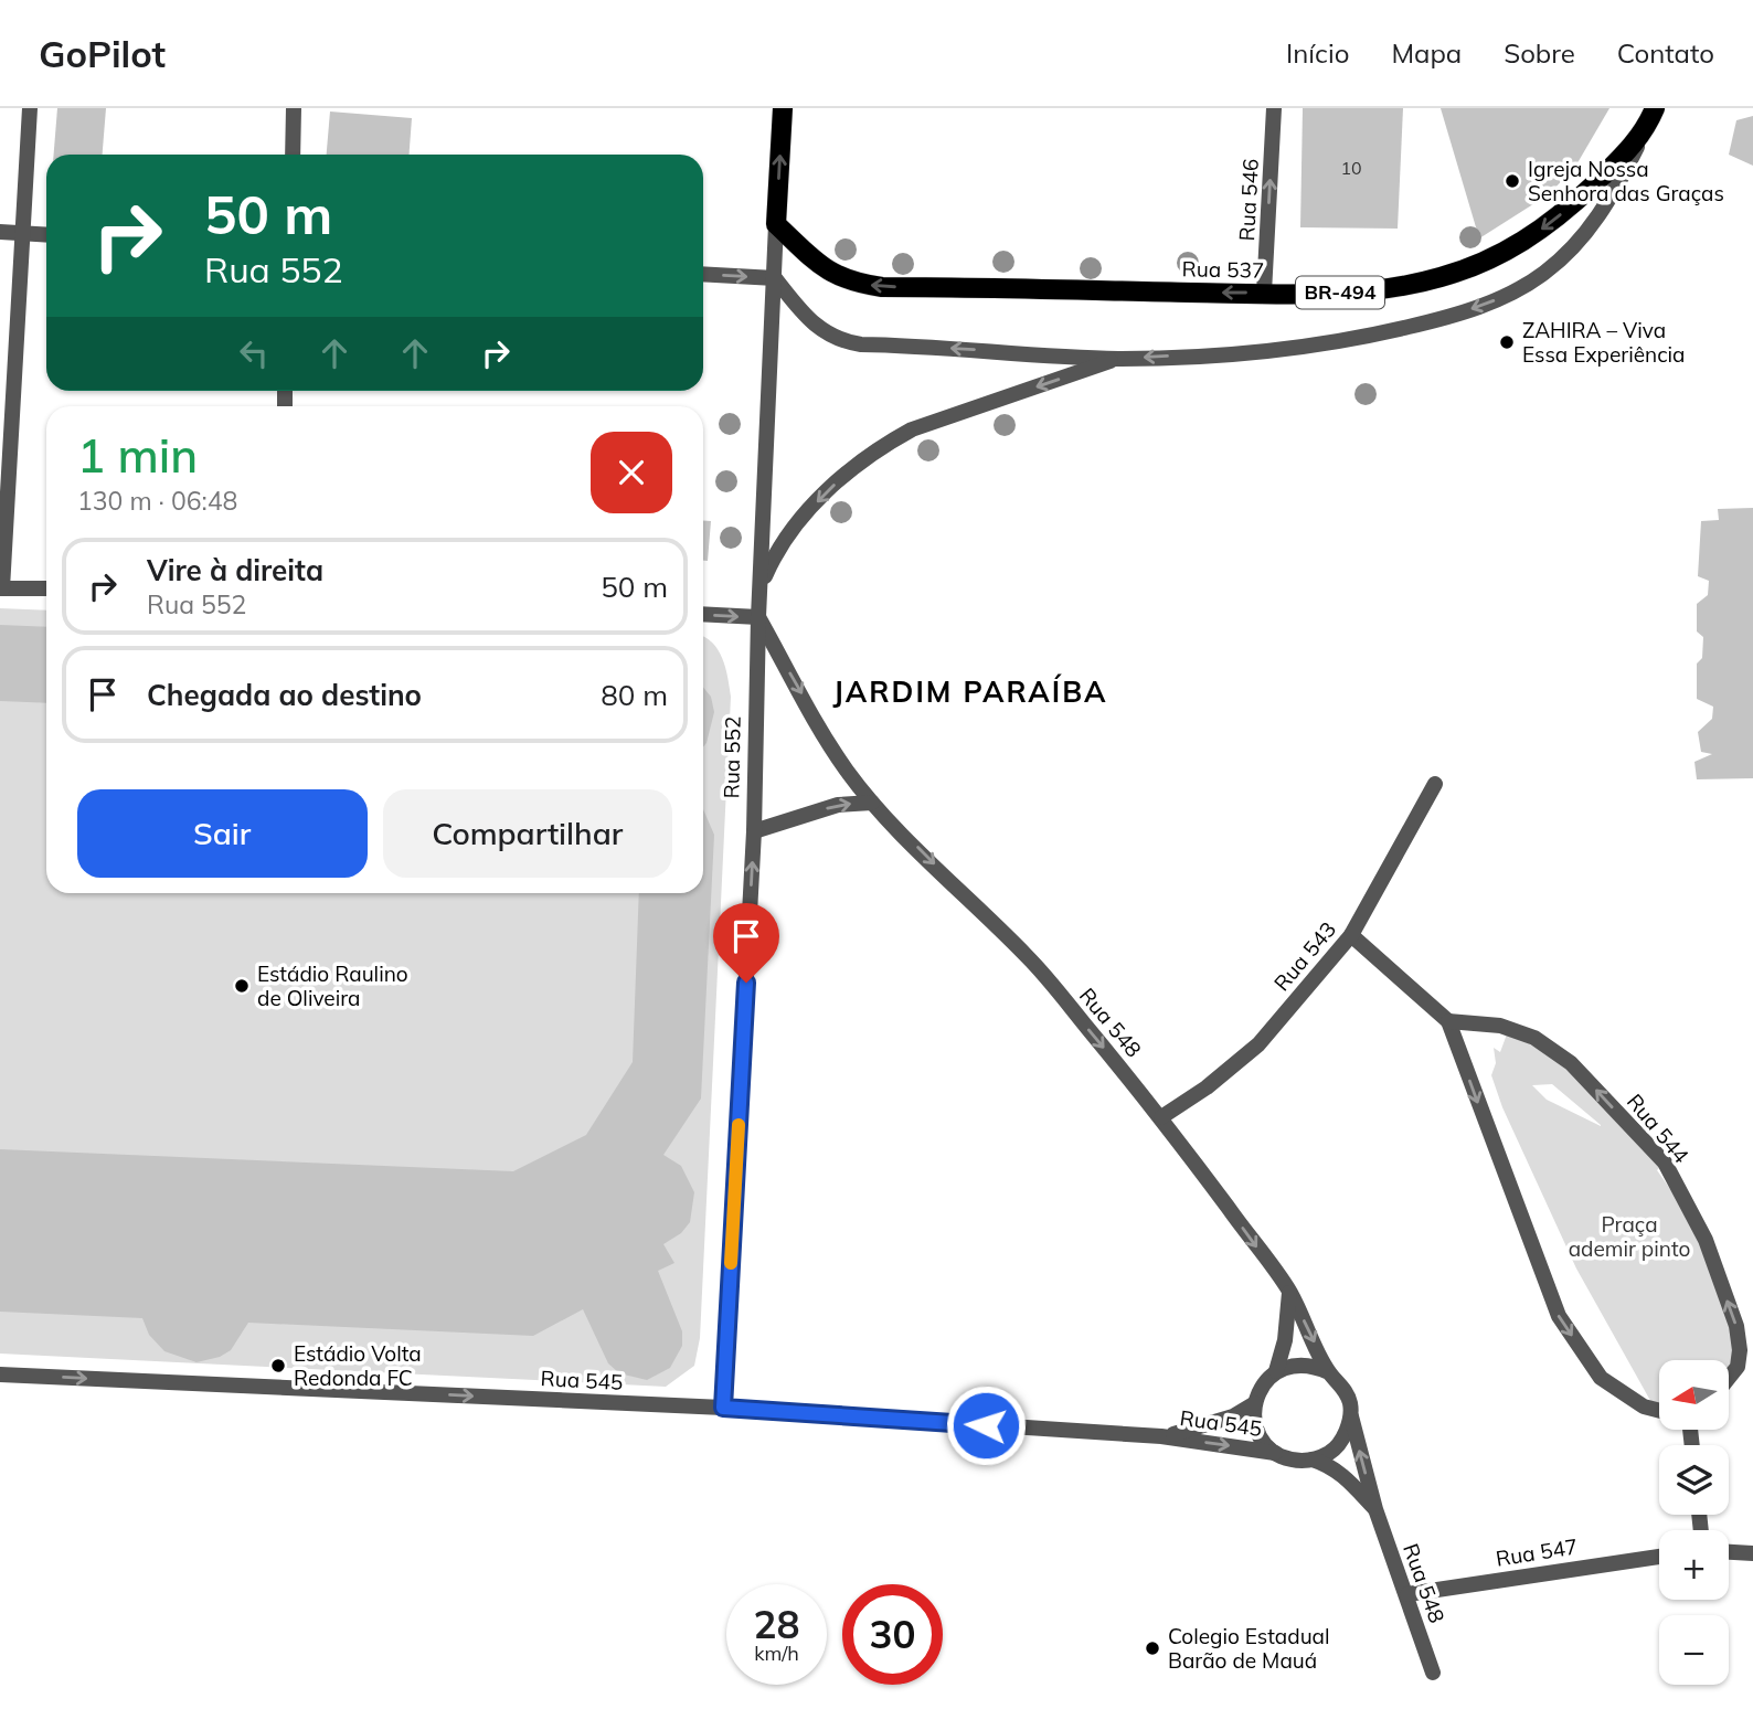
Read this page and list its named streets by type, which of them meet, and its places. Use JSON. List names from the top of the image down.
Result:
{
  "streets": {
    "main road": ["Rua 537", "BR-494", "Rua 552"],
    "street": [
      "Rua 546",
      "Rua 543",
      "Rua 548",
      "Rua 544",
      "Rua 545",
      "Rua 547"
    ]
  },
  "crossings": [
    ["Rua 546", "Rua 537"],
    ["Rua 537", "Rua 552"],
    ["Rua 552", "Rua 548"],
    ["Rua 552", "Rua 545"],
    ["Rua 543", "Rua 548"],
    ["Rua 548", "Rua 545"],
    ["Rua 548", "Rua 547"]
  ],
  "one_way": [
    "Rua 546",
    "Rua 537",
    "Rua 552",
    "Rua 548",
    "Rua 545"
  ],
  "districts": ["JARDIM PARAÍBA"],
  "parks": ["Praça ademir pinto"],
  "places": [
    "Igreja Nossa Senhora das Graças",
    "ZAHIRA – Viva Essa Experiência",
    "Estádio Raulino de Oliveira",
    "Estádio Volta Redonda FC",
    "Colegio Estadual Barão de Mauá"
  ],
  "house_numbers": ["10"],
  "north": "left",
  "page": {
    "header": "GoPilot",
    "nav": [
      "Início",
      "Mapa",
      "Sobre",
      "Contato"
    ],
    "turn": ["50 m", "Rua 552"],
    "heading": ["1 min", "130 m · 06:48"],
    "list": [
      {
        "name": "Vire à direita",
        "note": "Rua 552",
        "value": "50 m"
      },
      {
        "name": "Chegada ao destino",
        "value": "80 m"
      }
    ],
    "buttons": ["Sair", "Compartilhar"],
    "map_buttons": ["+", "−"],
    "speed": "28 km/h",
    "limit": "30"
  }
}
